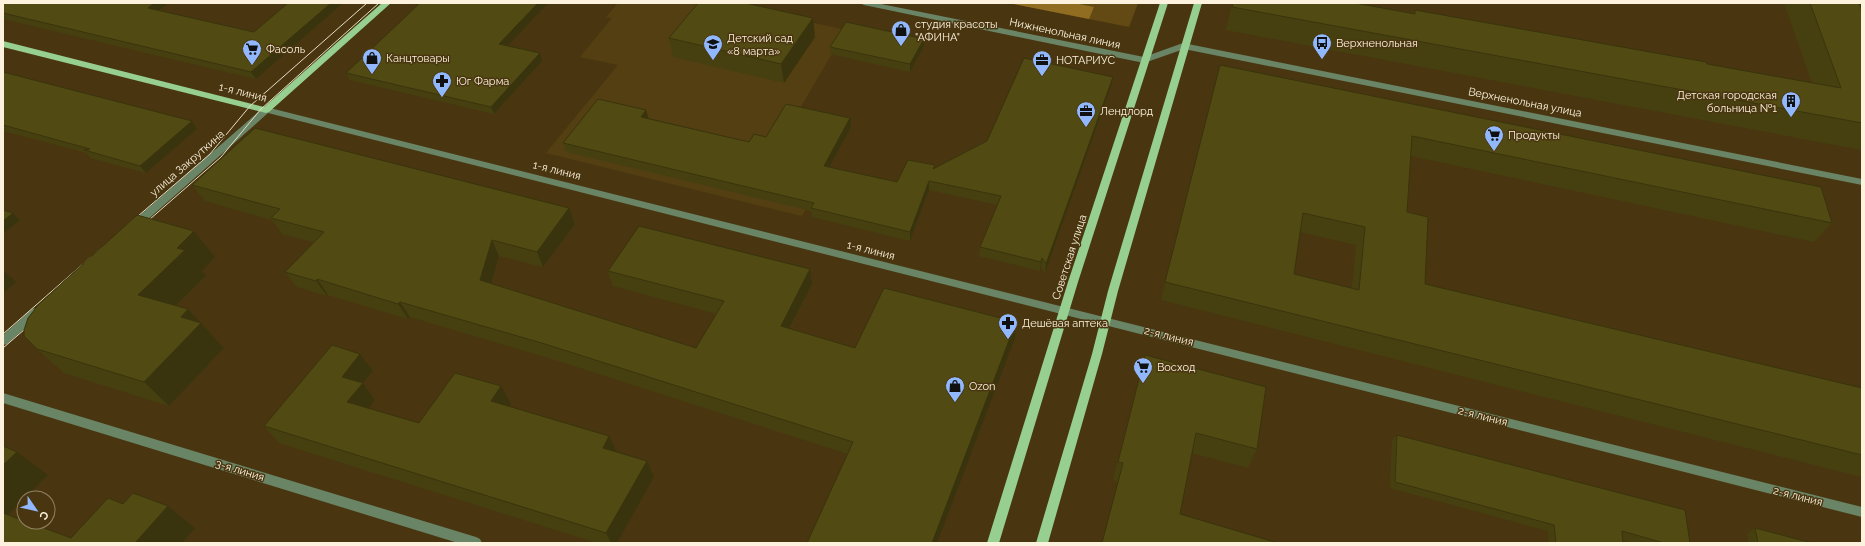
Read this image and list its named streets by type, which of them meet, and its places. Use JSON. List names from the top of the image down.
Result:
{
  "streets": {
    "main road": ["1-я линия", "улица Закруткина", "Советская улица"],
    "street": [
      "Нижненольная линия",
      "Верхненольная улица",
      "2-я линия",
      "3-я линия"
    ]
  },
  "crossings": [
    ["Нижненольная линия", "Советская улица"],
    ["1-я линия", "улица Закруткина"],
    ["1-я линия", "Советская улица"],
    ["1-я линия", "2-я линия"]
  ],
  "places": {
    "shop": ["студия красоты \"АФИНА\"", "Канцтовары", "Ozon"],
    "bus stop": ["Верхненольная"],
    "school or university": ["Детский сад «8 марта»"],
    "supermarket": ["Фасоль", "Продукты", "Восход"],
    "office": ["НОТАРИУС", "Лендлорд"],
    "pharmacy": ["Юг Фарма", "Дешёвая аптека"],
    "building": ["Детская городская больница №1"]
  },
  "north": "bottom right"
}
